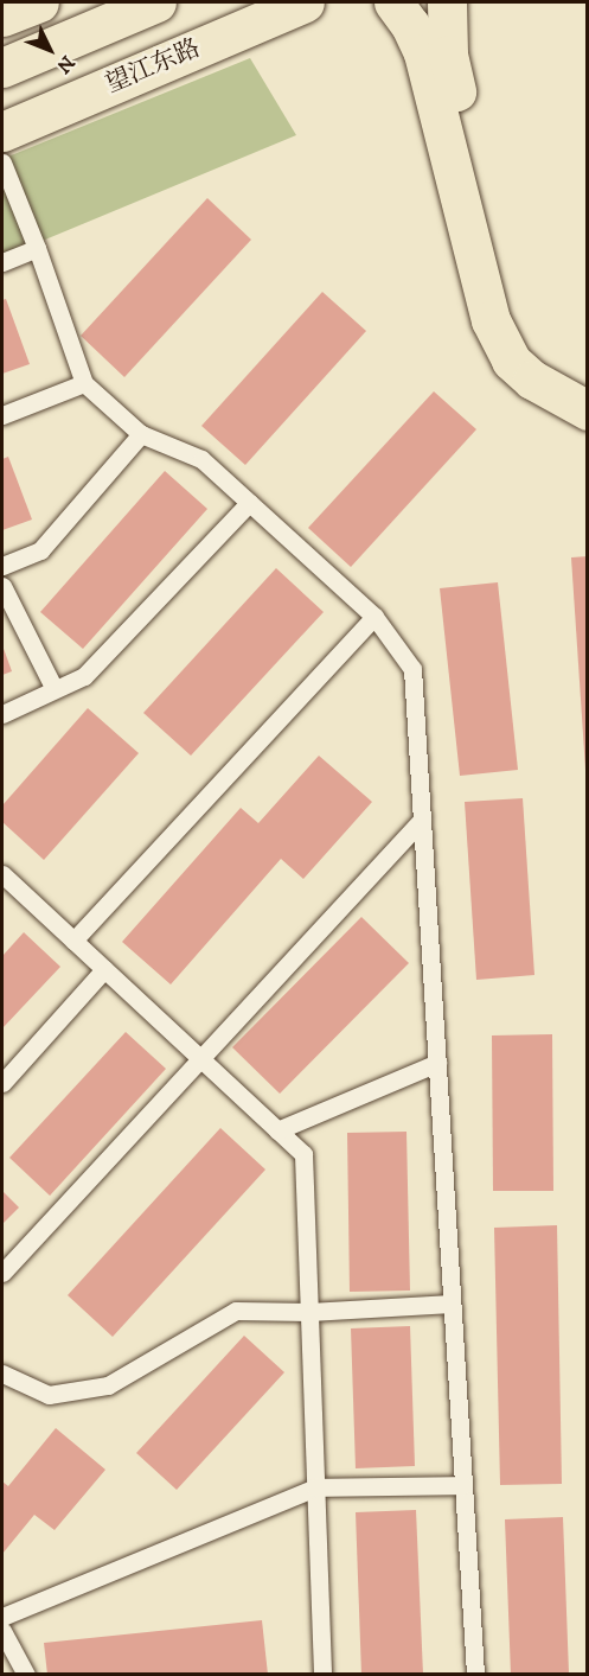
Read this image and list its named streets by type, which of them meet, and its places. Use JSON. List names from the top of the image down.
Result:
{
  "streets": {
    "main road": ["望江东路"]
  },
  "north": "bottom right"
}
